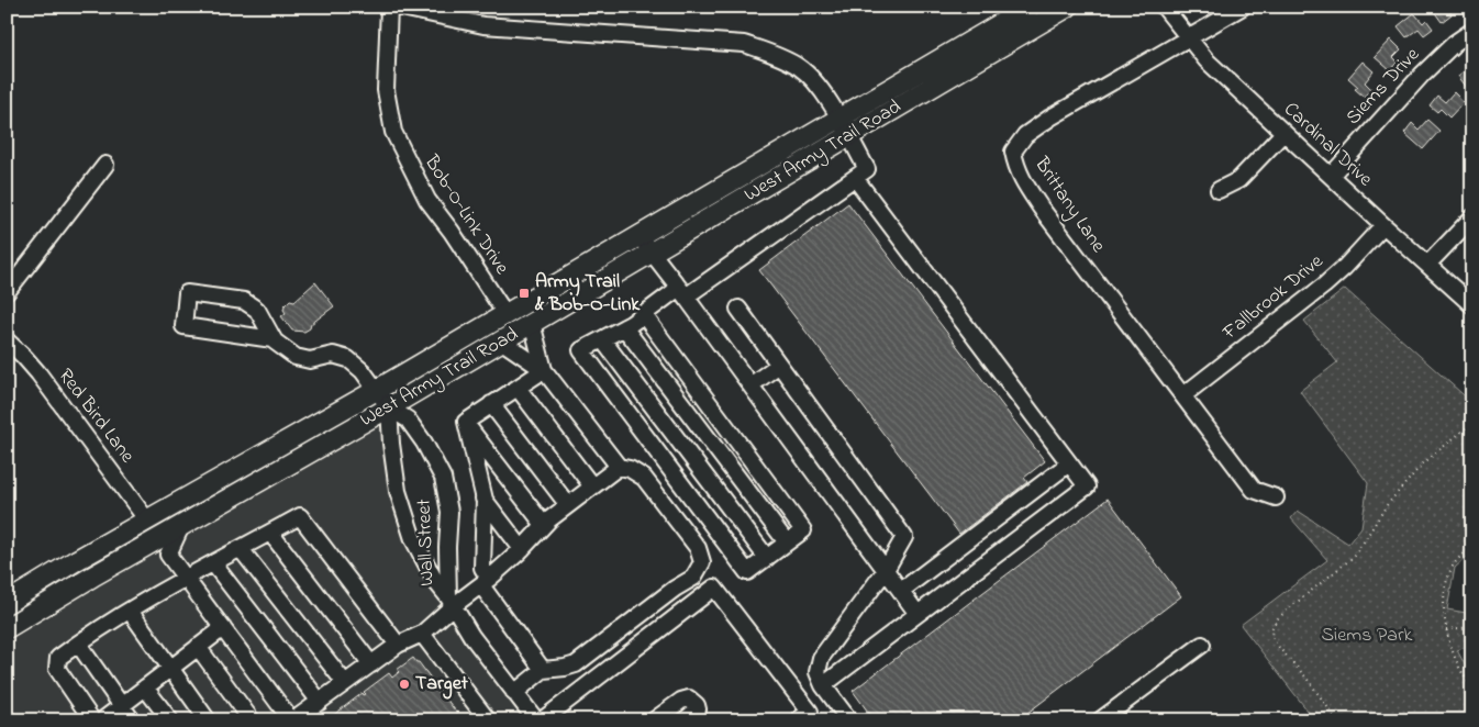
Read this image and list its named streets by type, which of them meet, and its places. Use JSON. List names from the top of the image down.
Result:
{
  "streets": {
    "main road": ["West Army Trail Road"],
    "street": [
      "Siems Drive",
      "Cardinal Drive",
      "Brittany Lane",
      "Bob-O-Link Drive",
      "Fallbrook Drive",
      "Red Bird Lane",
      "Wall Street"
    ]
  },
  "crossings": [
    ["Siems Drive", "Cardinal Drive"],
    ["Cardinal Drive", "Brittany Lane"],
    ["Cardinal Drive", "Fallbrook Drive"],
    ["West Army Trail Road", "Bob-O-Link Drive"],
    ["West Army Trail Road", "Red Bird Lane"],
    ["West Army Trail Road", "Wall Street"],
    ["Brittany Lane", "Fallbrook Drive"]
  ],
  "parks": ["Siems Park"],
  "places": {
    "transit": ["Army Trail & Bob-O-Link"],
    "other": ["Target"]
  }
}
